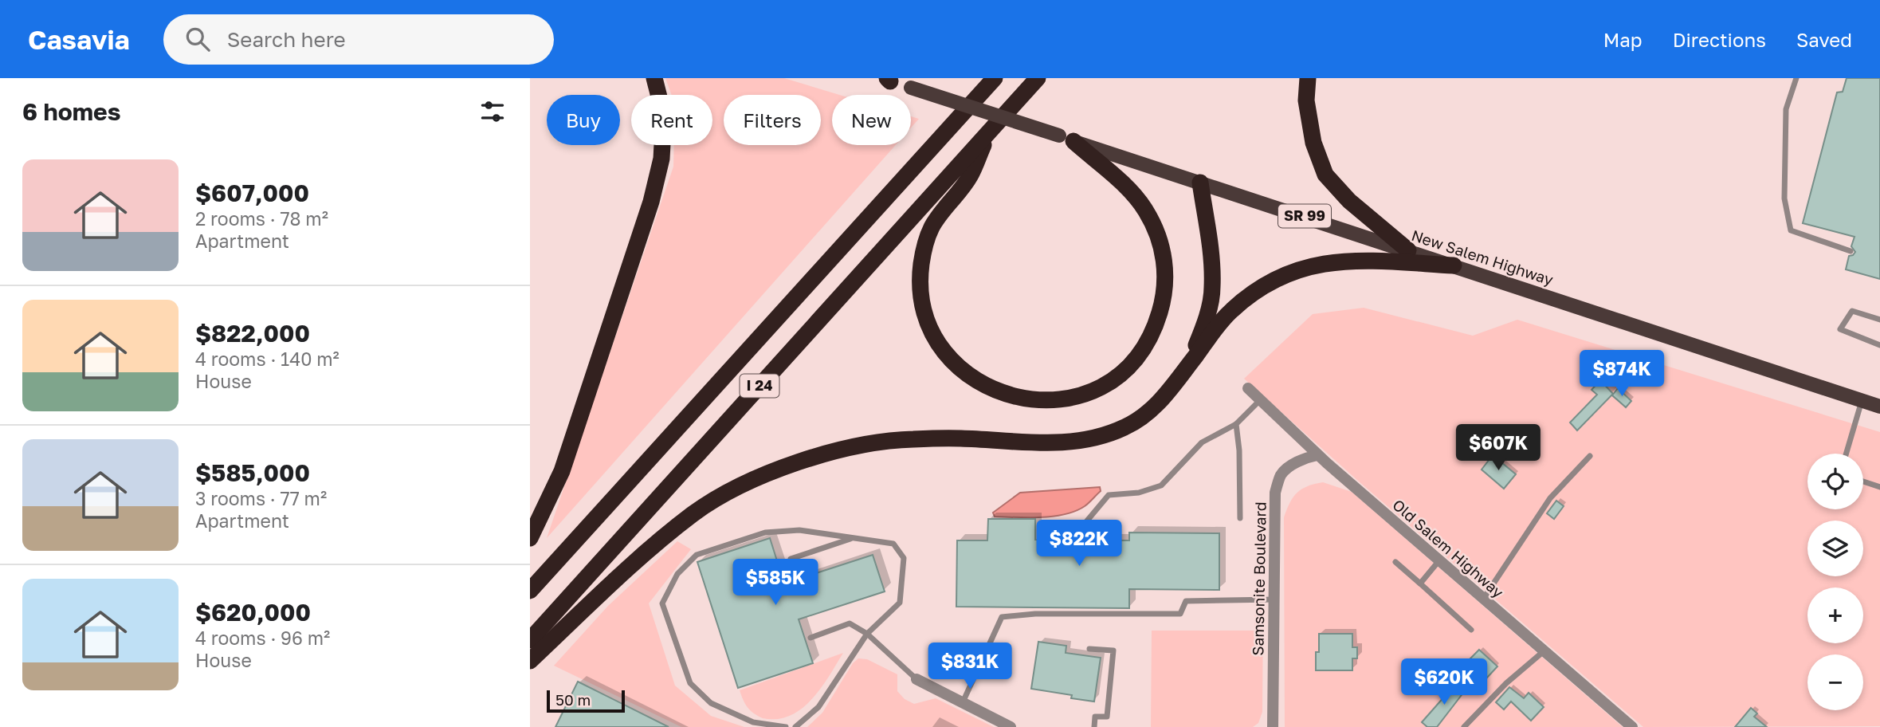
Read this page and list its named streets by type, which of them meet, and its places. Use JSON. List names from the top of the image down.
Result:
{
  "streets": {
    "highway": ["I 24"],
    "main road": ["SR 99", "New Salem Highway"],
    "street": ["Old Salem Highway", "Samsonite Boulevard"]
  },
  "crossings": [
    ["Old Salem Highway", "Samsonite Boulevard"]
  ],
  "scale_bar": "50 m",
  "page": {
    "header": "Casavia",
    "search": "Search here",
    "nav": ["Map", "Directions", "Saved"],
    "heading": "6 homes",
    "chip": [
      "Buy",
      "Rent",
      "Filters",
      "New"
    ],
    "list": [
      {
        "name": "$607,000",
        "note": "2 rooms · 78 m² · Apartment"
      },
      {
        "name": "$822,000",
        "note": "4 rooms · 140 m² · House"
      },
      {
        "name": "$585,000",
        "note": "3 rooms · 77 m² · Apartment"
      },
      {
        "name": "$620,000",
        "note": "4 rooms · 96 m² · House"
      }
    ],
    "price": [
      "$874K",
      "$607K",
      "$822K",
      "$585K",
      "$831K",
      "$620K"
    ],
    "map_buttons": ["+", "−"],
    "scale": "50 m"
  }
}
